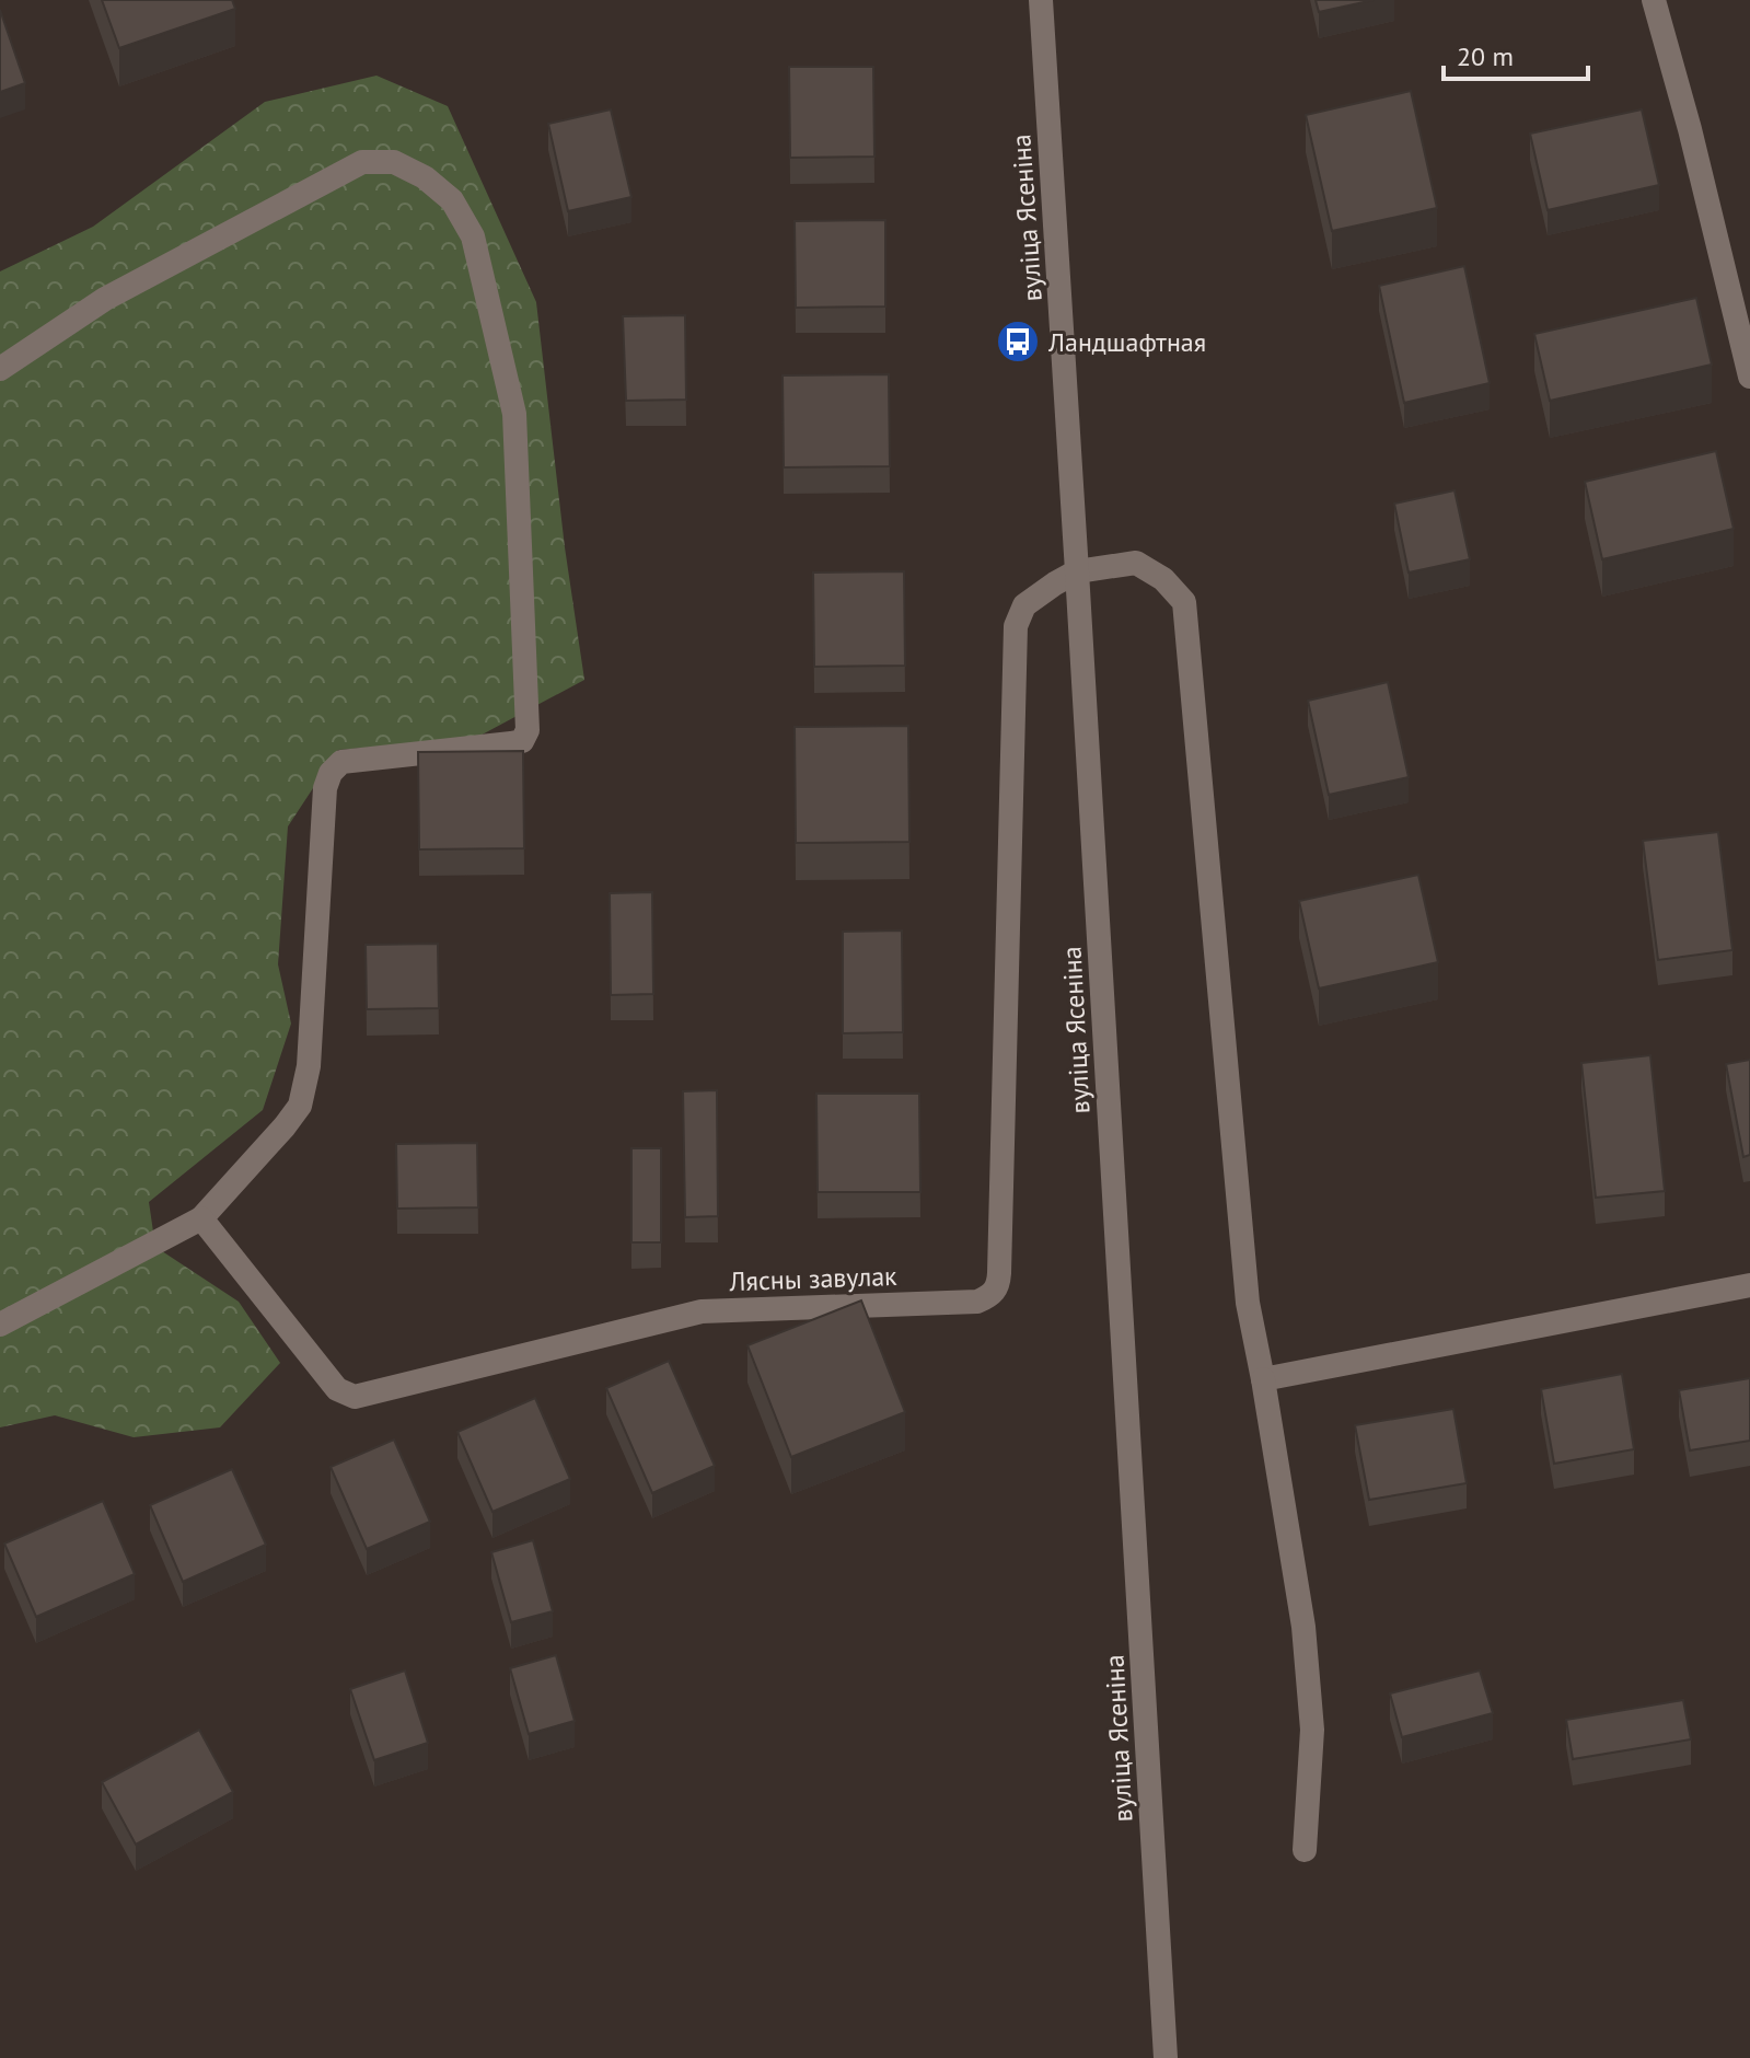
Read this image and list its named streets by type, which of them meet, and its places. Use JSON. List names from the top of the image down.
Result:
{
  "streets": {
    "street": ["вуліца Ясеніна", "Лясны завулак"]
  },
  "crossings": [
    ["вуліца Ясеніна", "Лясны завулак"]
  ],
  "places": {
    "bus stop": ["Ландшафтная"]
  },
  "scale_bar": "20 m"
}
